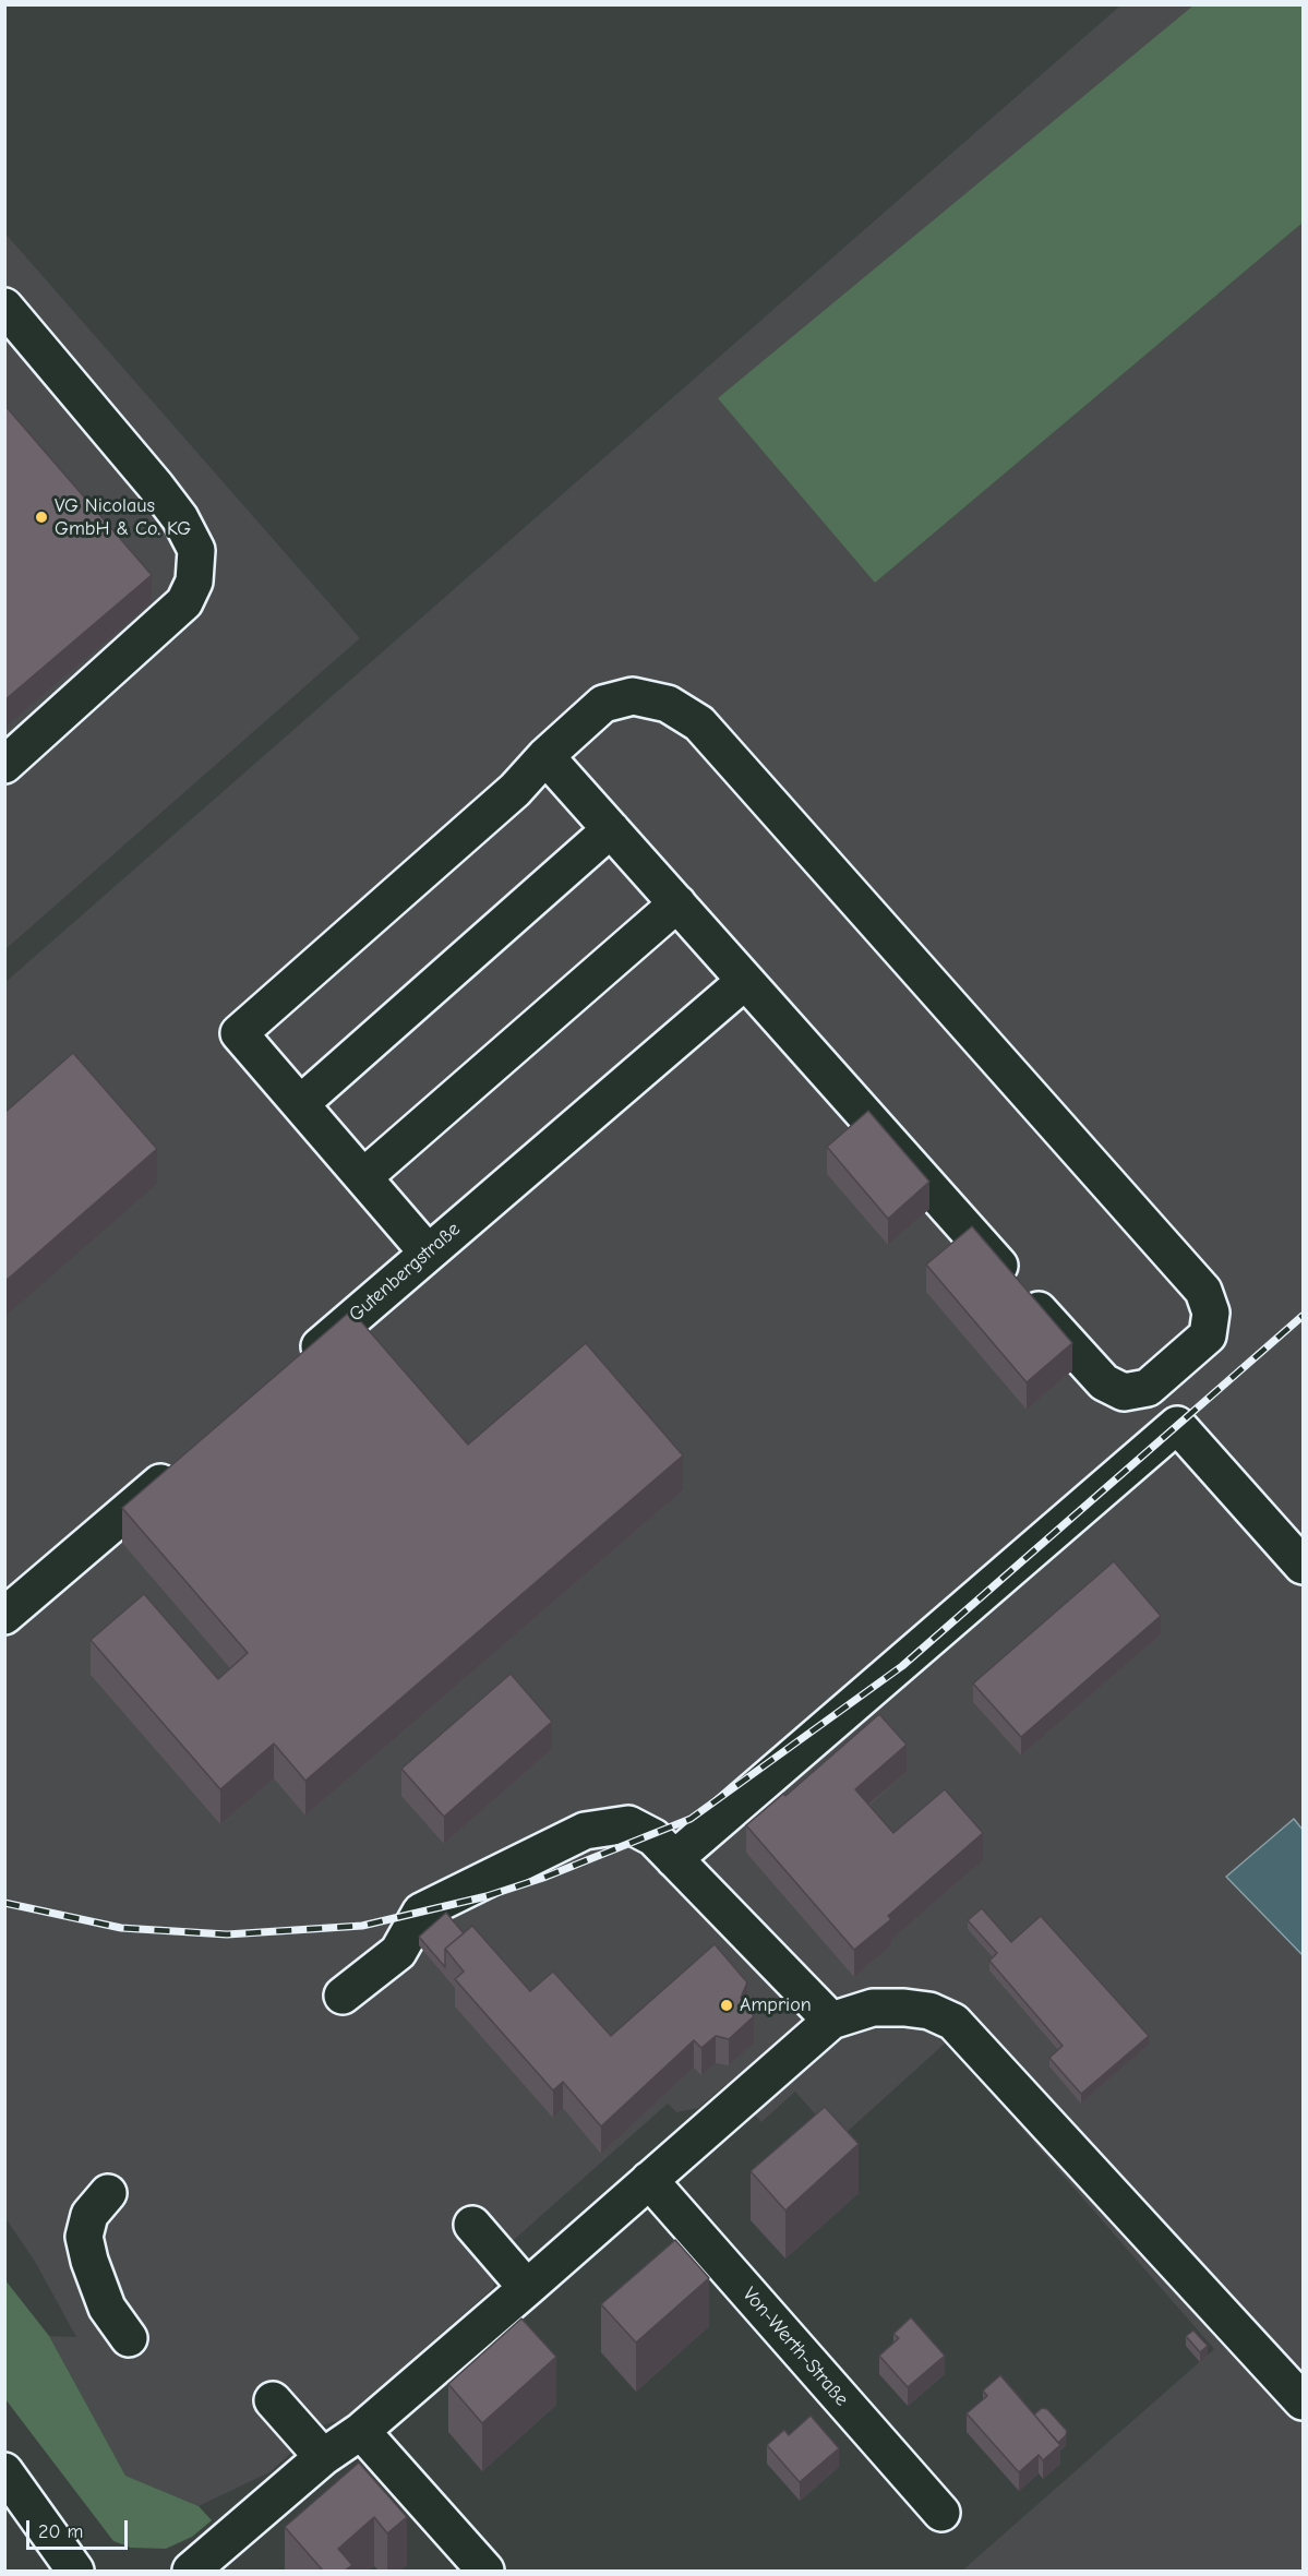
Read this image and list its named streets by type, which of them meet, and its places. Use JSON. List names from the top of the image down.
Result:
{
  "streets": {
    "street": ["Gutenbergstraße", "Von-Werth-Straße"]
  },
  "places": ["VG Nicolaus GmbH & Co. KG", "Amprion"],
  "scale_bar": "20 m"
}
